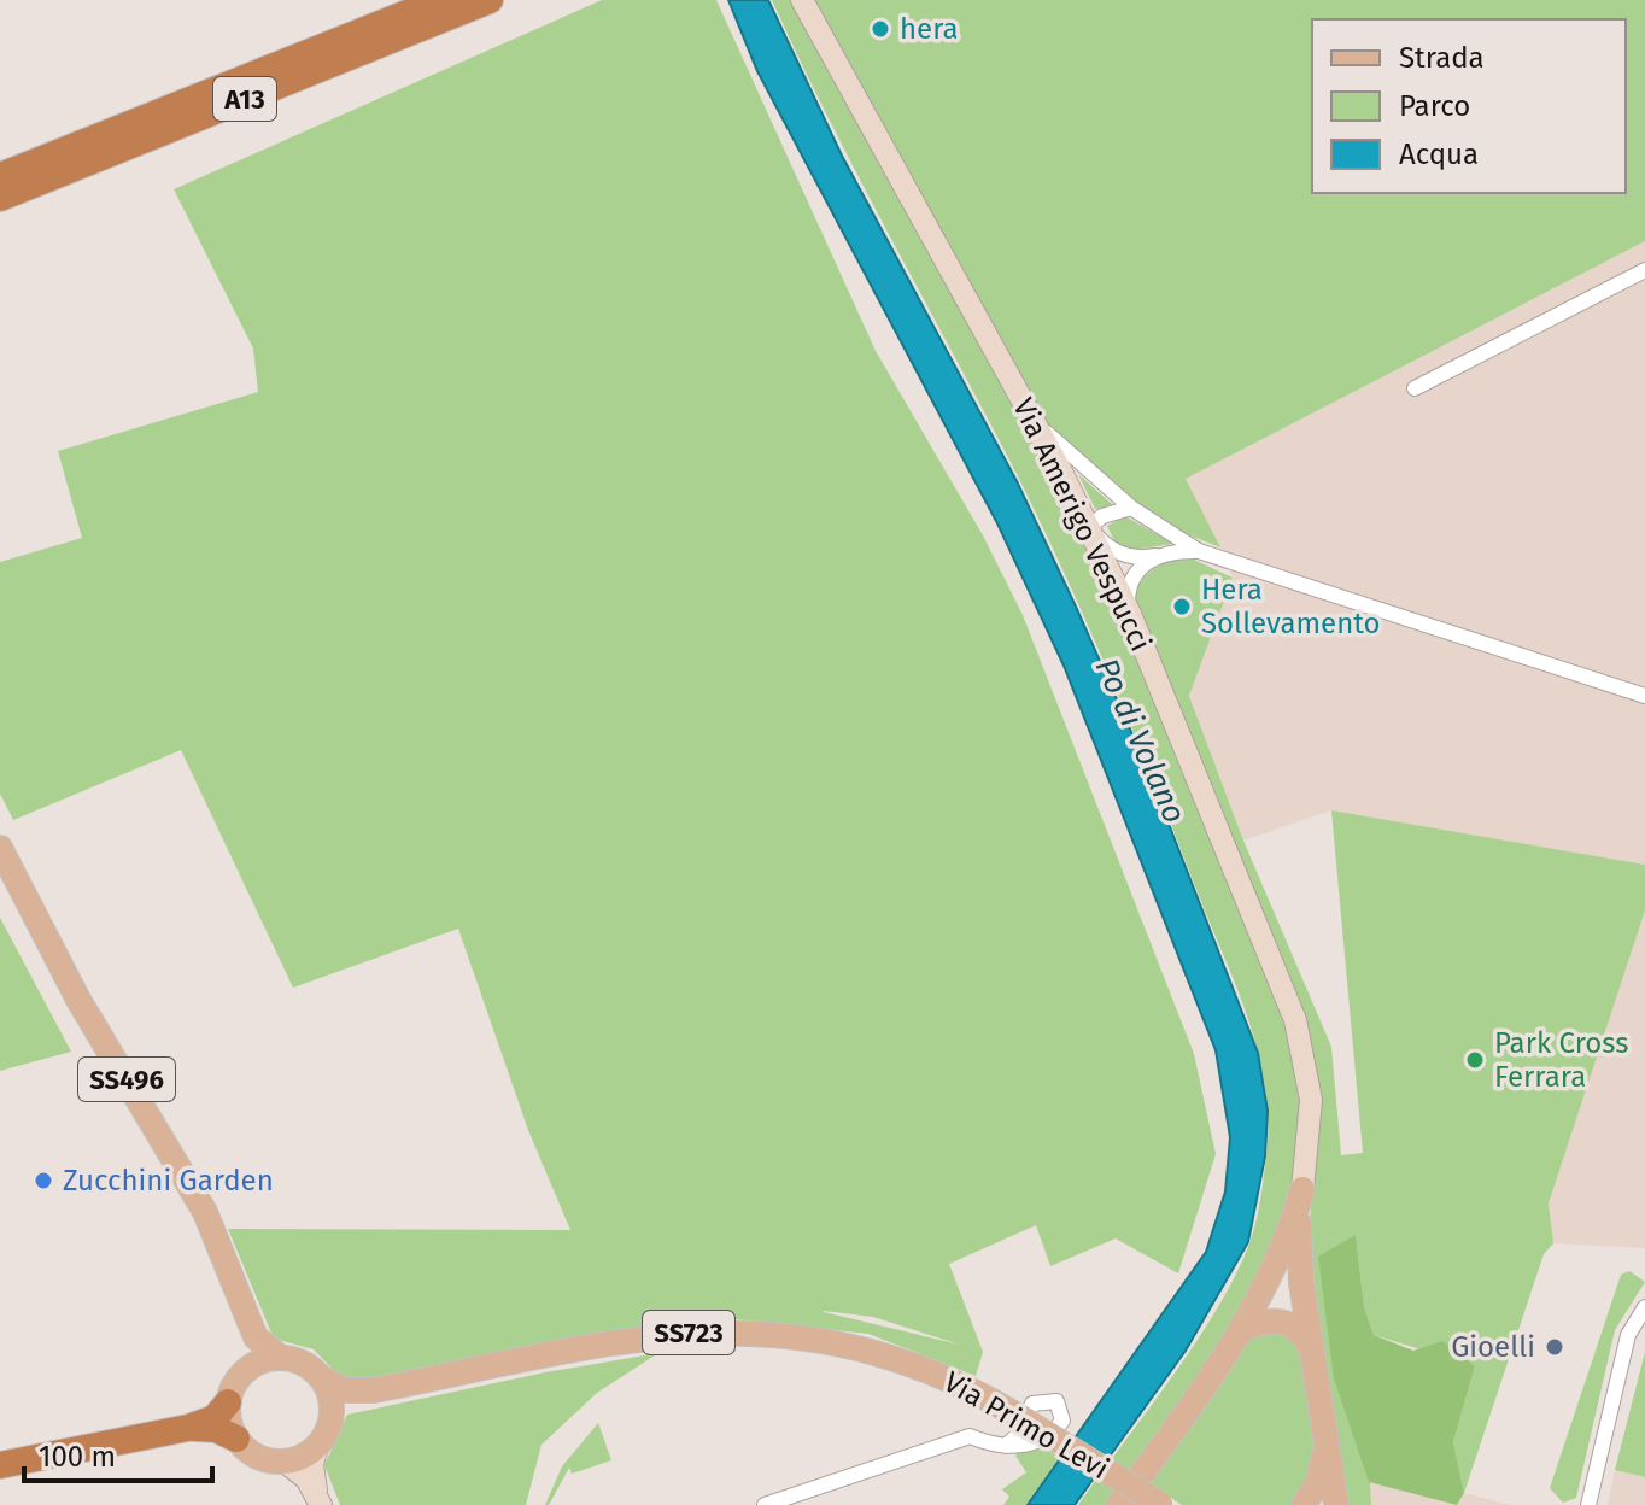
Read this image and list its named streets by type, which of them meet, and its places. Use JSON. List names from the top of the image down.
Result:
{
  "streets": {
    "highway": ["A13"],
    "main road": [
      "Via Amerigo Vespucci",
      "SS496",
      "SS723",
      "Via Primo Levi"
    ]
  },
  "crossings": [
    ["SS496", "SS723"],
    ["SS723", "Via Primo Levi"]
  ],
  "water": ["Po di Volano"],
  "places": [
    "hera",
    "Hera Sollevamento",
    "Park Cross Ferrara",
    "Zucchini Garden",
    "Gioelli"
  ],
  "legend": ["Strada", "Parco", "Acqua"],
  "scale_bar": "100 m"
}
